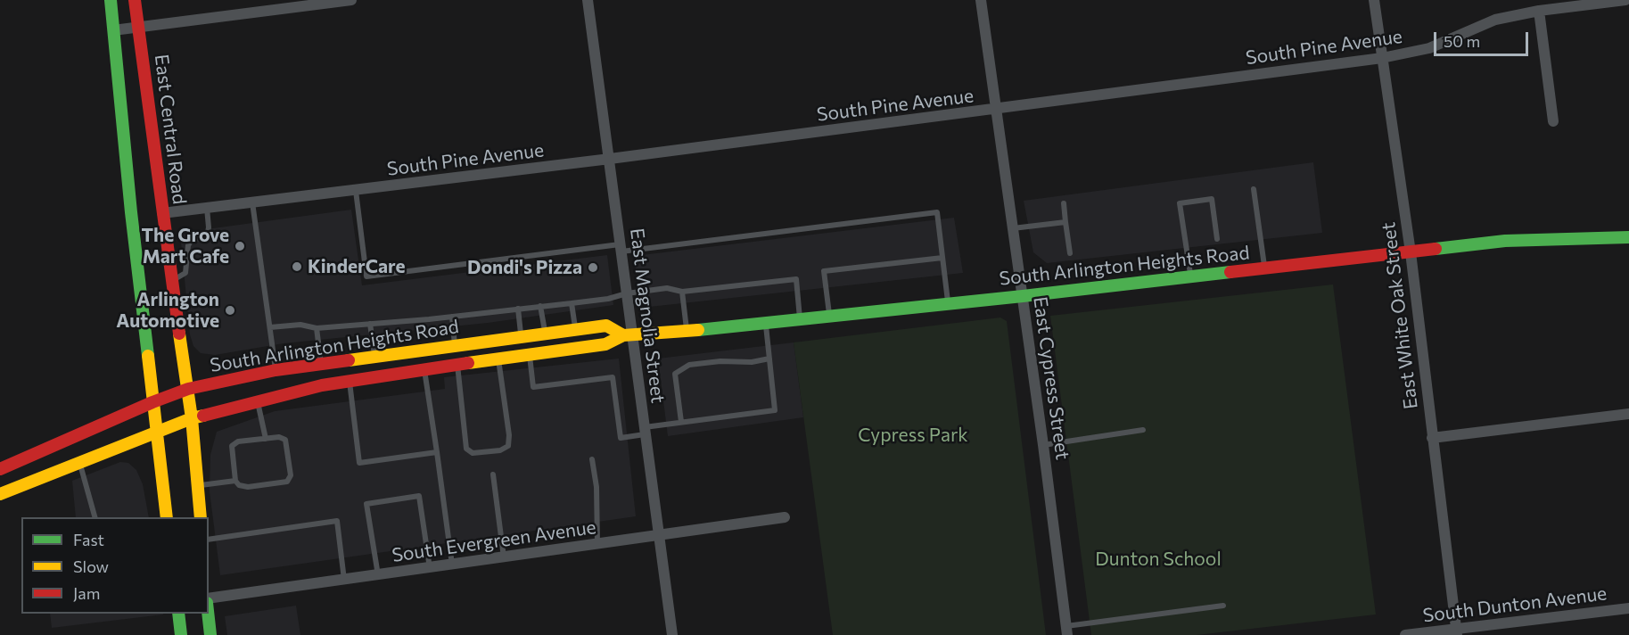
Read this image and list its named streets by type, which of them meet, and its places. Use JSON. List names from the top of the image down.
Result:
{
  "streets": {
    "main road": ["East Central Road", "South Arlington Heights Road"],
    "street": [
      "South Pine Avenue",
      "East Magnolia Street",
      "East White Oak Street",
      "East Cypress Street",
      "South Evergreen Avenue",
      "South Dunton Avenue"
    ]
  },
  "crossings": [
    ["South Pine Avenue", "East Central Road"],
    ["South Pine Avenue", "East Magnolia Street"],
    ["South Pine Avenue", "East White Oak Street"],
    ["South Pine Avenue", "East Cypress Street"],
    ["East Central Road", "South Arlington Heights Road"],
    ["South Arlington Heights Road", "East Magnolia Street"],
    ["South Arlington Heights Road", "East White Oak Street"],
    ["South Arlington Heights Road", "East Cypress Street"],
    ["East Magnolia Street", "South Evergreen Avenue"],
    ["East White Oak Street", "South Dunton Avenue"]
  ],
  "parks": ["Cypress Park", "Dunton School"],
  "places": [
    "The Grove Mart Cafe",
    "KinderCare",
    "Dondi's Pizza",
    "Arlington Automotive"
  ],
  "legend": ["Fast", "Slow", "Jam"],
  "scale_bar": "50 m"
}
